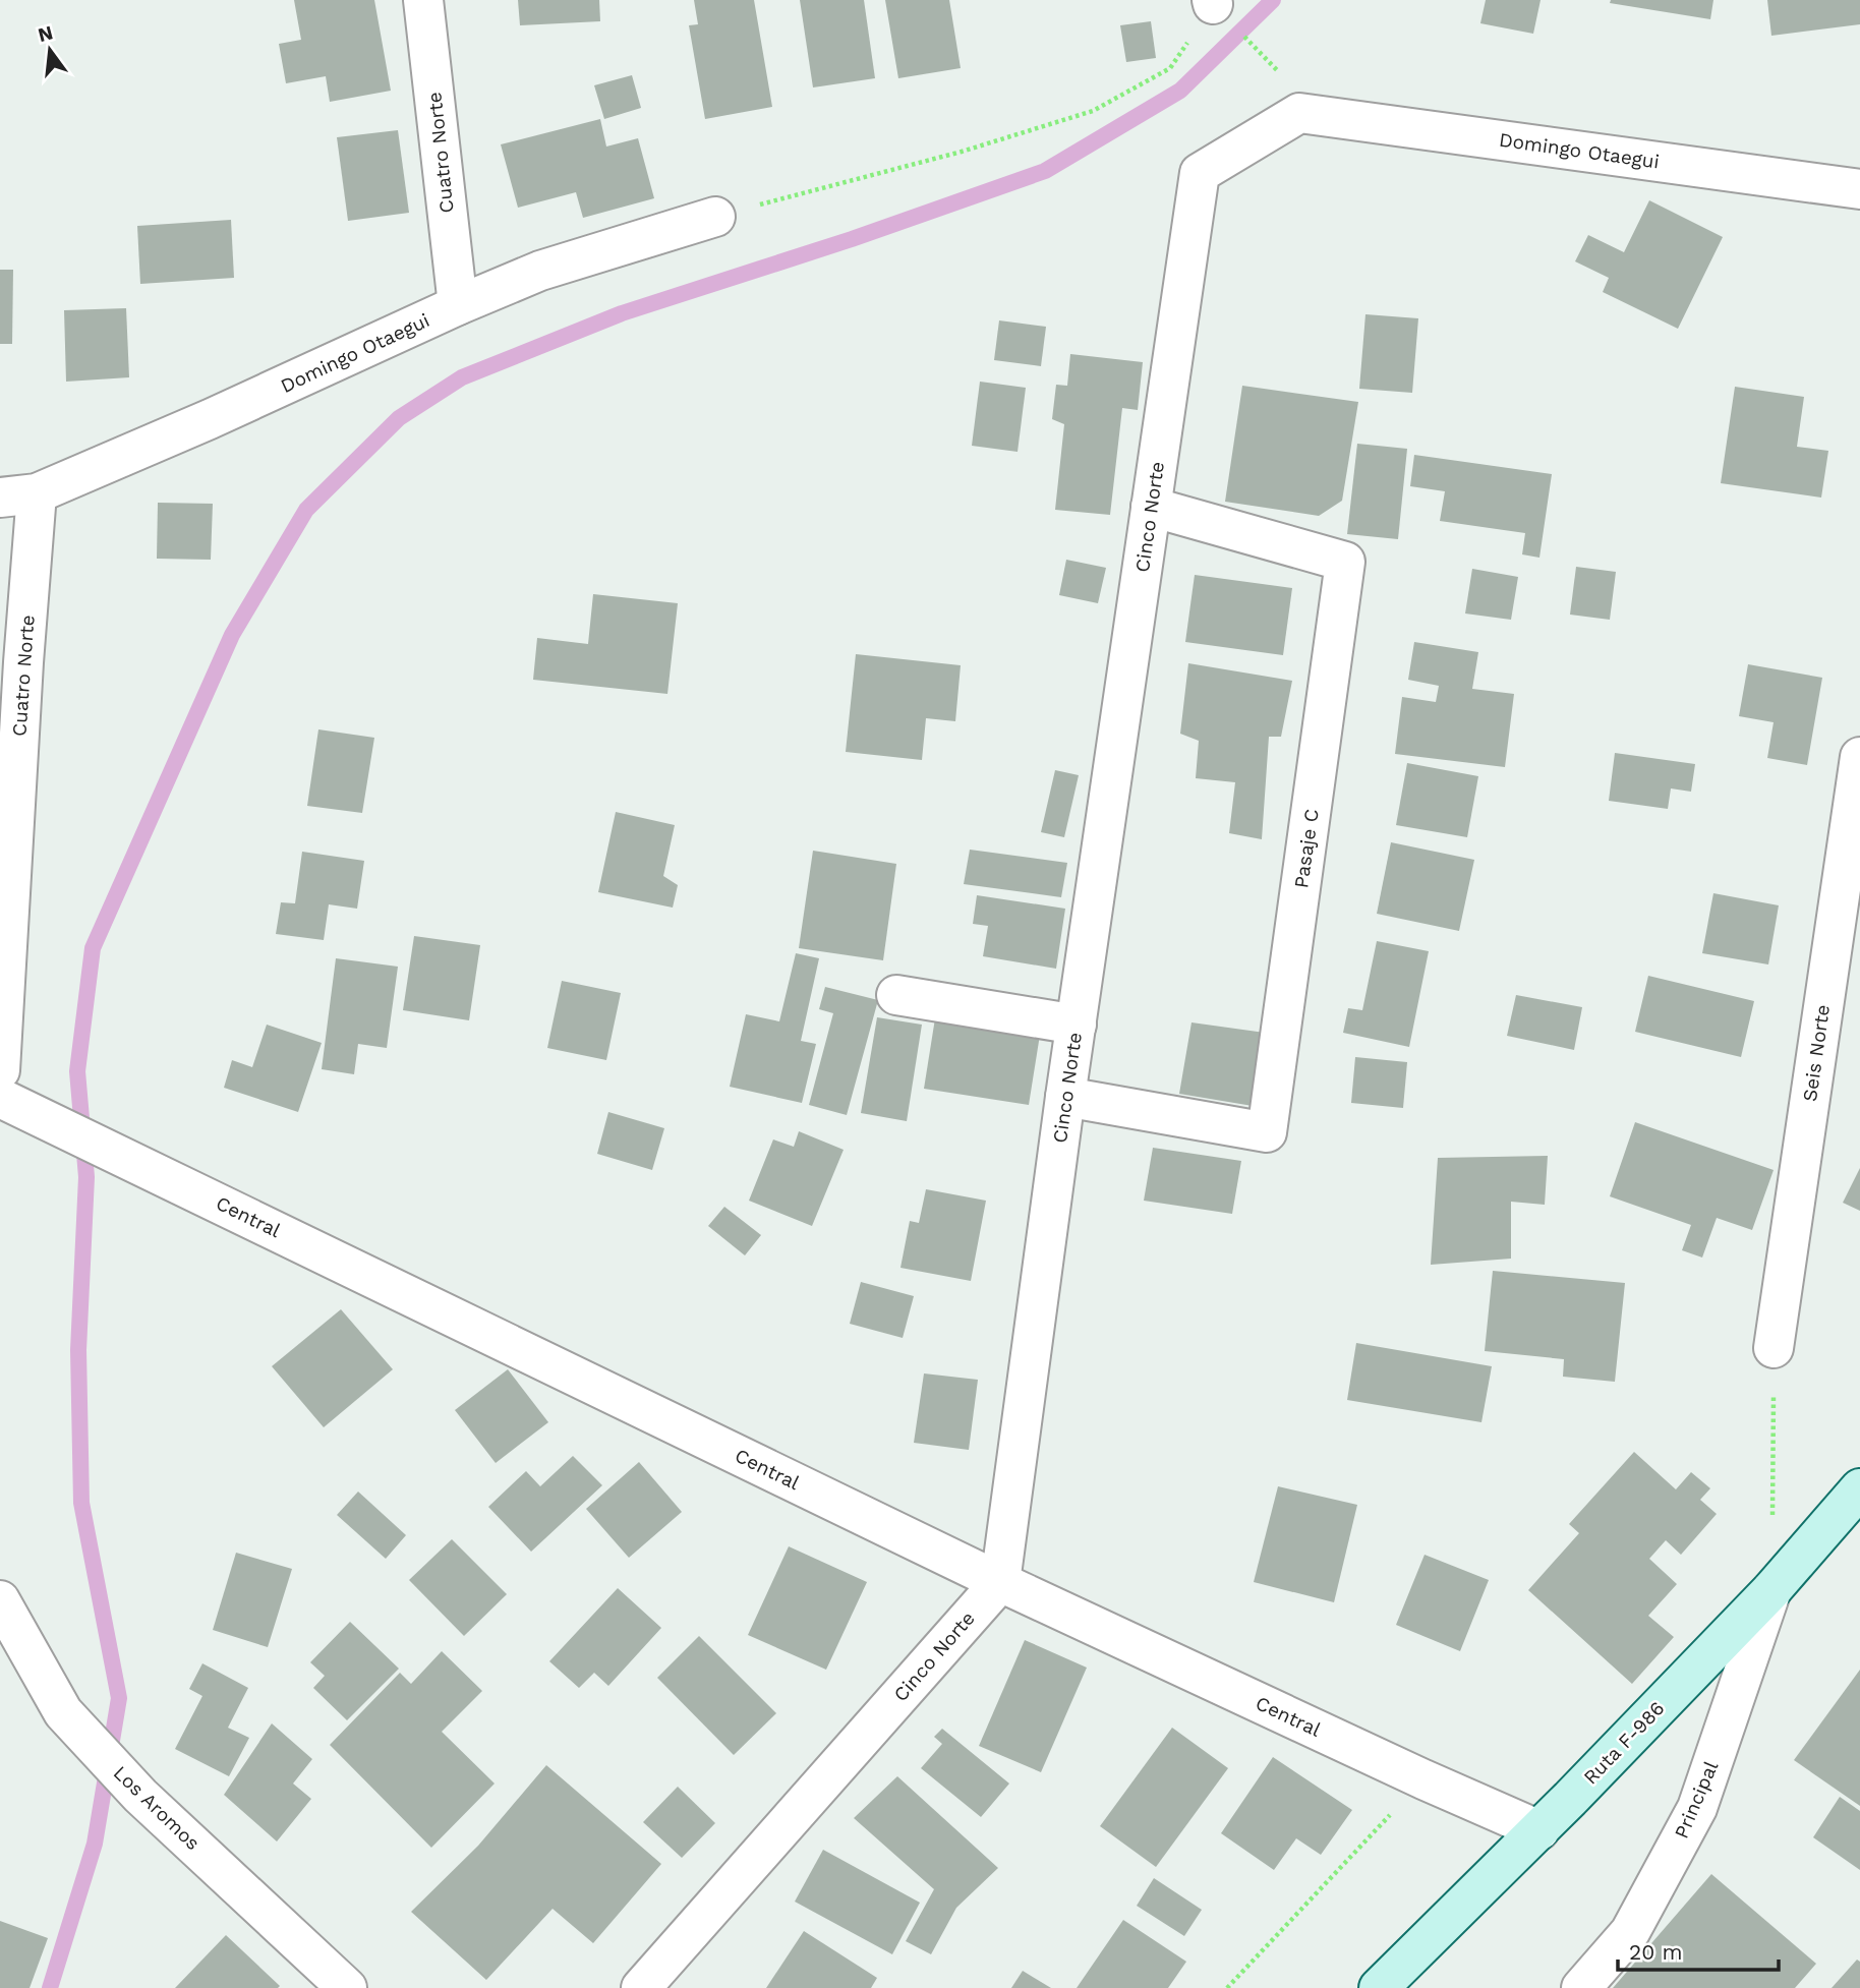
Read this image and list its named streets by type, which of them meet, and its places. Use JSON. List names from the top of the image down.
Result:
{
  "streets": {
    "main road": ["Ruta F-986"],
    "street": [
      "Domingo Otaegui",
      "Cuatro Norte",
      "Cinco Norte",
      "Pasaje C",
      "Seis Norte",
      "Central",
      "Principal",
      "Los Aromos"
    ]
  },
  "crossings": [
    ["Domingo Otaegui", "Cuatro Norte"],
    ["Domingo Otaegui", "Cinco Norte"],
    ["Cinco Norte", "Pasaje C"],
    ["Cinco Norte", "Central"],
    ["Central", "Ruta F-986"],
    ["Ruta F-986", "Principal"]
  ],
  "scale_bar": "20 m",
  "north": "top"
}
